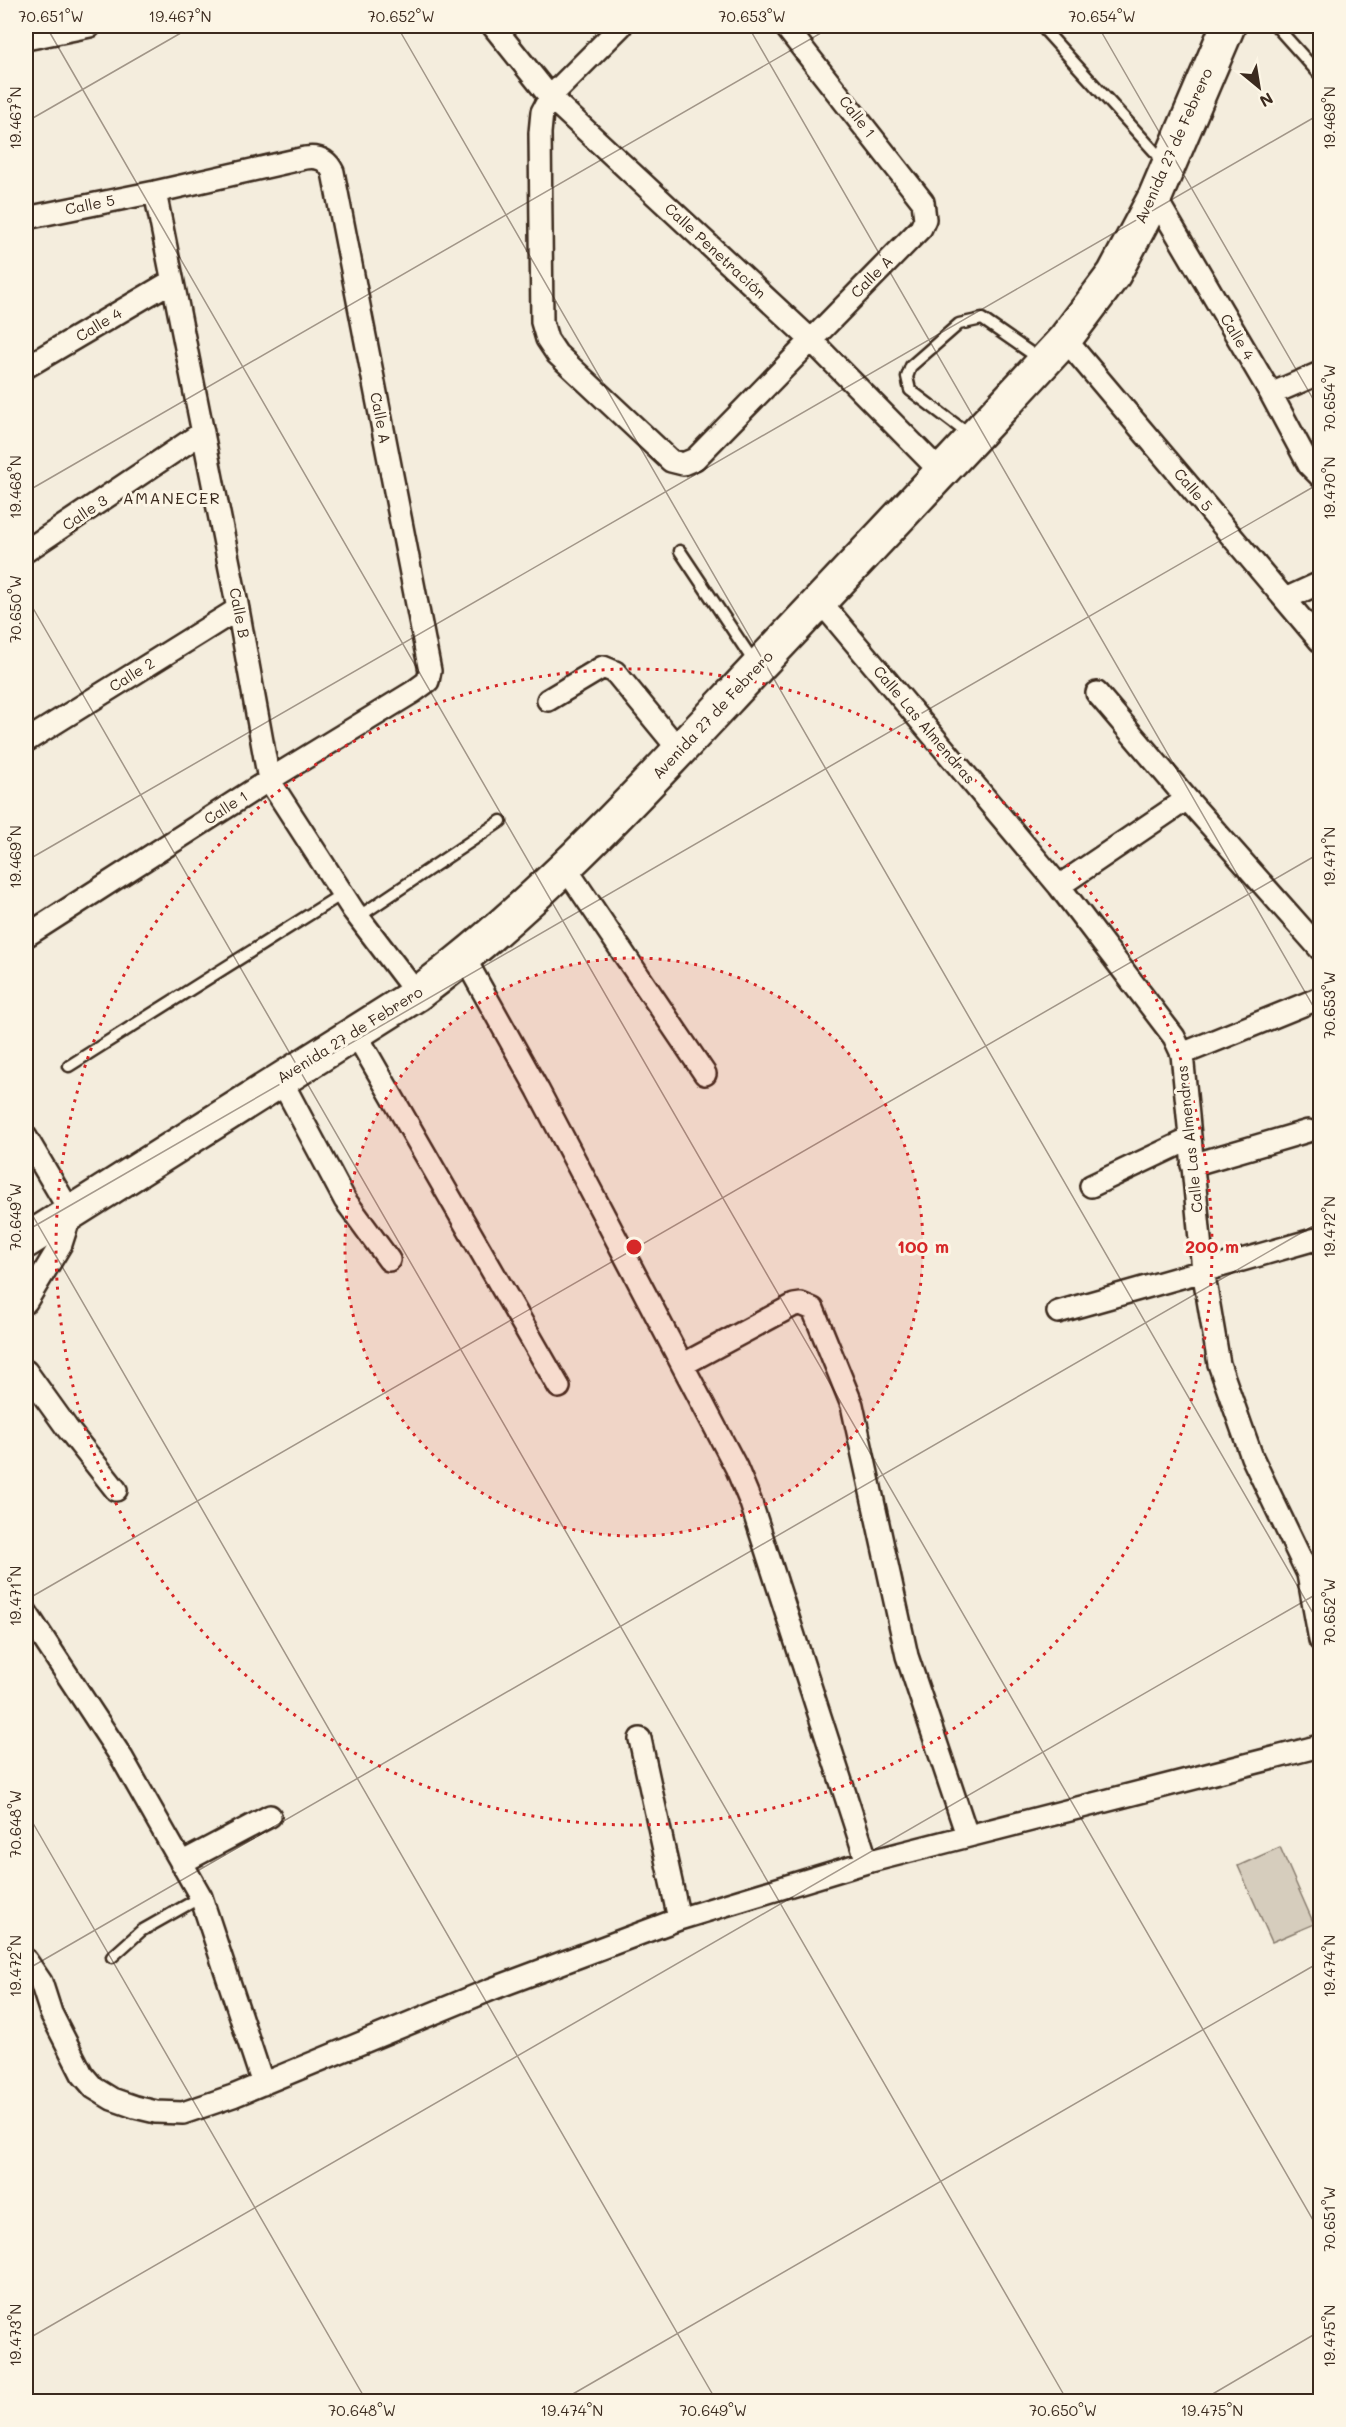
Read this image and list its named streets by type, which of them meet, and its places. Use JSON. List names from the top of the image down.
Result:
{
  "streets": {
    "main road": ["Avenida 27 de Febrero"],
    "street": [
      "Calle 1",
      "Calle 5",
      "Calle Penetración",
      "Calle A",
      "Calle 4",
      "Calle 3",
      "Calle B",
      "Calle 2",
      "Calle Las Almendras"
    ]
  },
  "crossings": [
    ["Calle 1", "Calle A"],
    ["Calle 1", "Calle B"],
    ["Avenida 27 de Febrero", "Calle 5"],
    ["Avenida 27 de Febrero", "Calle Penetración"],
    ["Avenida 27 de Febrero", "Calle 4"],
    ["Avenida 27 de Febrero", "Calle B"],
    ["Avenida 27 de Febrero", "Calle Las Almendras"],
    ["Calle 5", "Calle A"],
    ["Calle 5", "Calle B"],
    ["Calle Penetración", "Calle A"],
    ["Calle 4", "Calle B"],
    ["Calle 3", "Calle B"],
    ["Calle B", "Calle 2"]
  ],
  "districts": ["AMANECER"],
  "north": "bottom right",
  "coordinates": [
    "70.651°W",
    "19.467°N",
    "70.652°W",
    "70.653°W",
    "70.654°W",
    "19.469°N",
    "19.468°N",
    "19.470°N",
    "70.650°W",
    "19.471°N",
    "70.649°W",
    "19.472°N",
    "70.648°W",
    "19.474°N",
    "19.473°N",
    "19.475°N"
  ],
  "rings": ["100 m", "200 m"]
}
